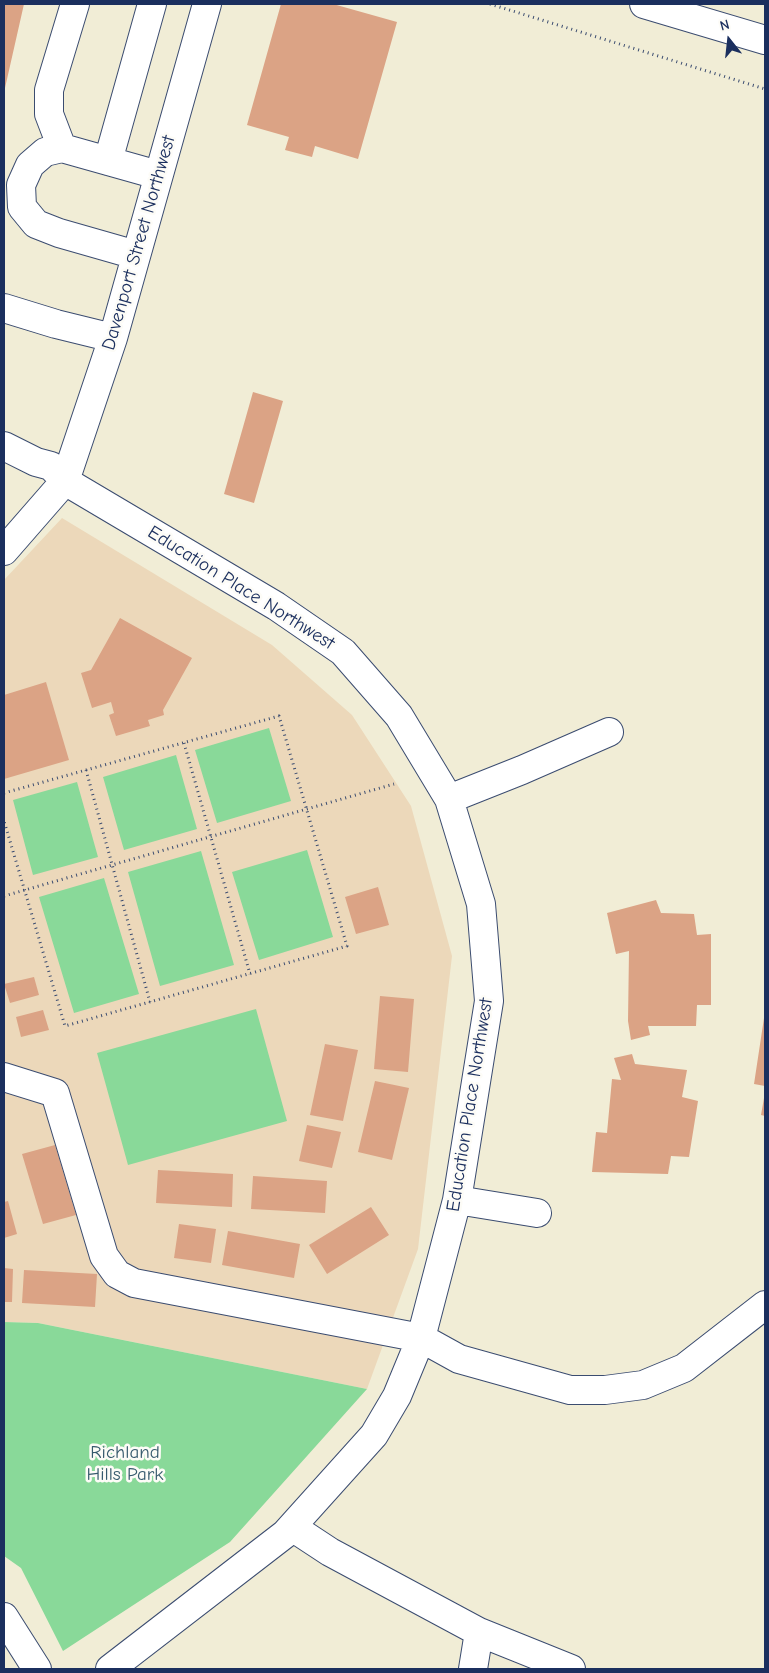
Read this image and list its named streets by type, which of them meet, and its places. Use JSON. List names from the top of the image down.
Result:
{
  "streets": {
    "street": ["Davenport Street Northwest", "Education Place Northwest"]
  },
  "crossings": [
    ["Davenport Street Northwest", "Education Place Northwest"]
  ],
  "parks": ["Richland Hills Park"],
  "north": "top"
}
